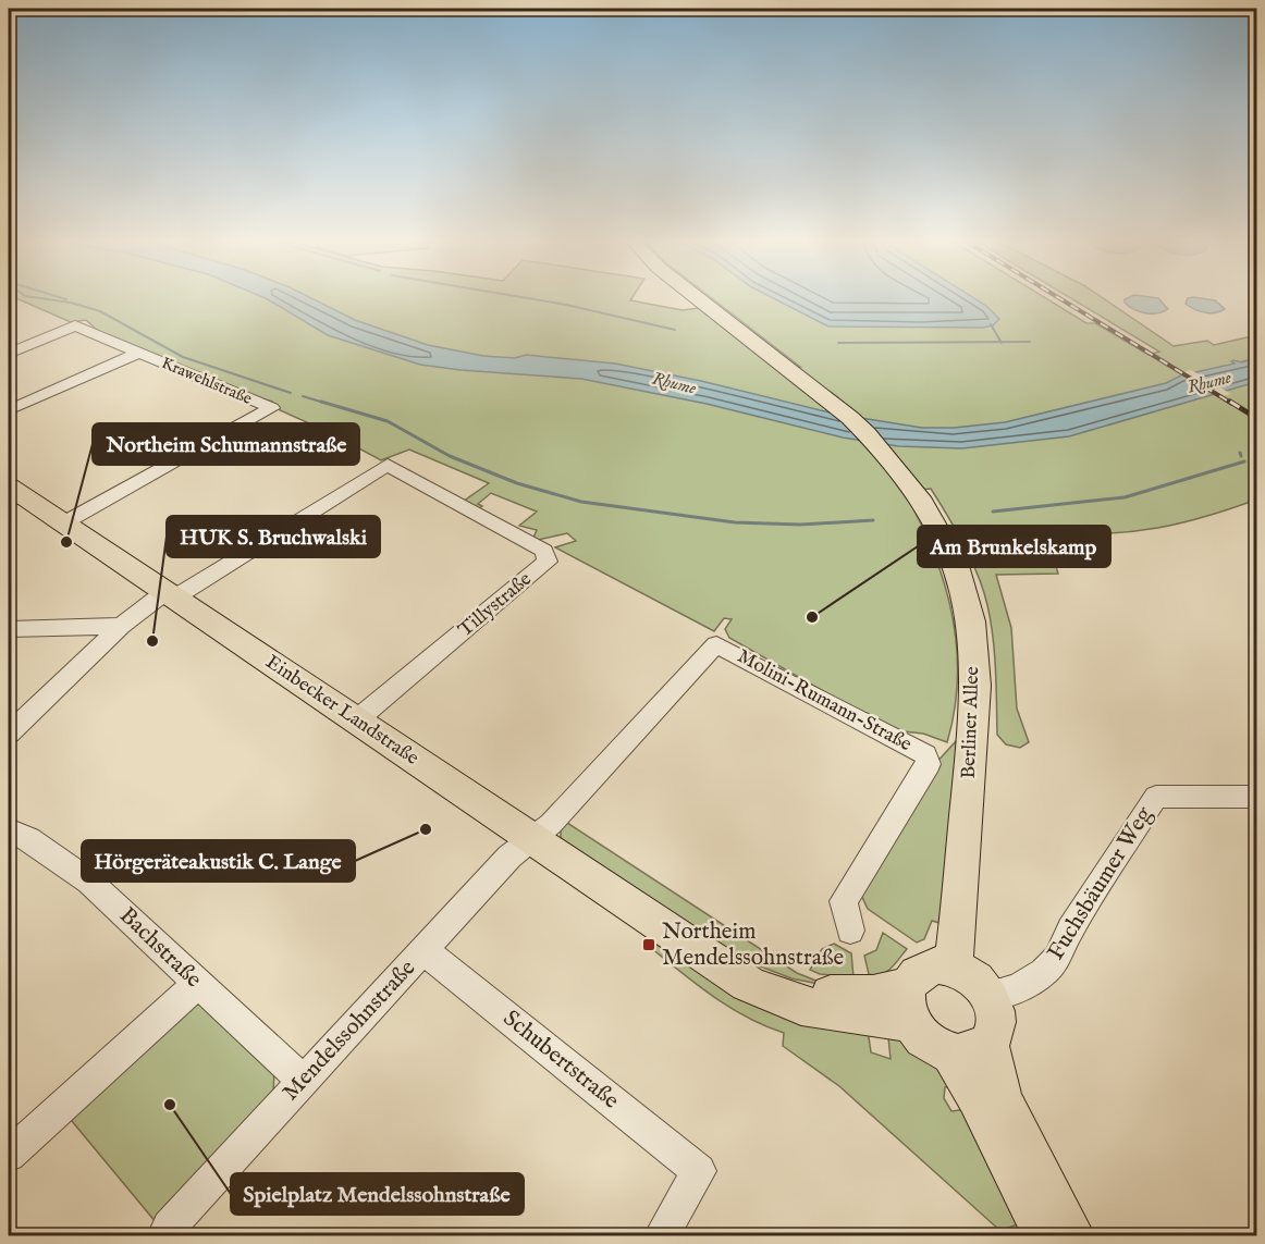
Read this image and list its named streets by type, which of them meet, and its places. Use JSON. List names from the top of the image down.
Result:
{
  "streets": {
    "main road": ["Einbecker Landstraße", "Berliner Allee"],
    "street": [
      "Krawehlstraße",
      "Tillystraße",
      "Molini-Rumann-Straße",
      "Fuchsbäumer Weg",
      "Bachstraße",
      "Mendelssohnstraße",
      "Schubertstraße"
    ]
  },
  "crossings": [
    ["Krawehlstraße", "Einbecker Landstraße"],
    ["Tillystraße", "Einbecker Landstraße"],
    ["Molini-Rumann-Straße", "Mendelssohnstraße"],
    ["Einbecker Landstraße", "Berliner Allee"],
    ["Einbecker Landstraße", "Fuchsbäumer Weg"],
    ["Einbecker Landstraße", "Mendelssohnstraße"],
    ["Berliner Allee", "Fuchsbäumer Weg"],
    ["Bachstraße", "Mendelssohnstraße"],
    ["Mendelssohnstraße", "Schubertstraße"]
  ],
  "water": ["Rhume"],
  "places": {
    "other": [
      "Northeim Schumannstraße",
      "Am Brunkelskamp",
      "HUK S. Bruchwalski",
      "Hörgeräteakustik C. Lange",
      "Spielplatz Mendelssohnstraße"
    ],
    "transit": ["Northeim Mendelssohnstraße"]
  }
}
